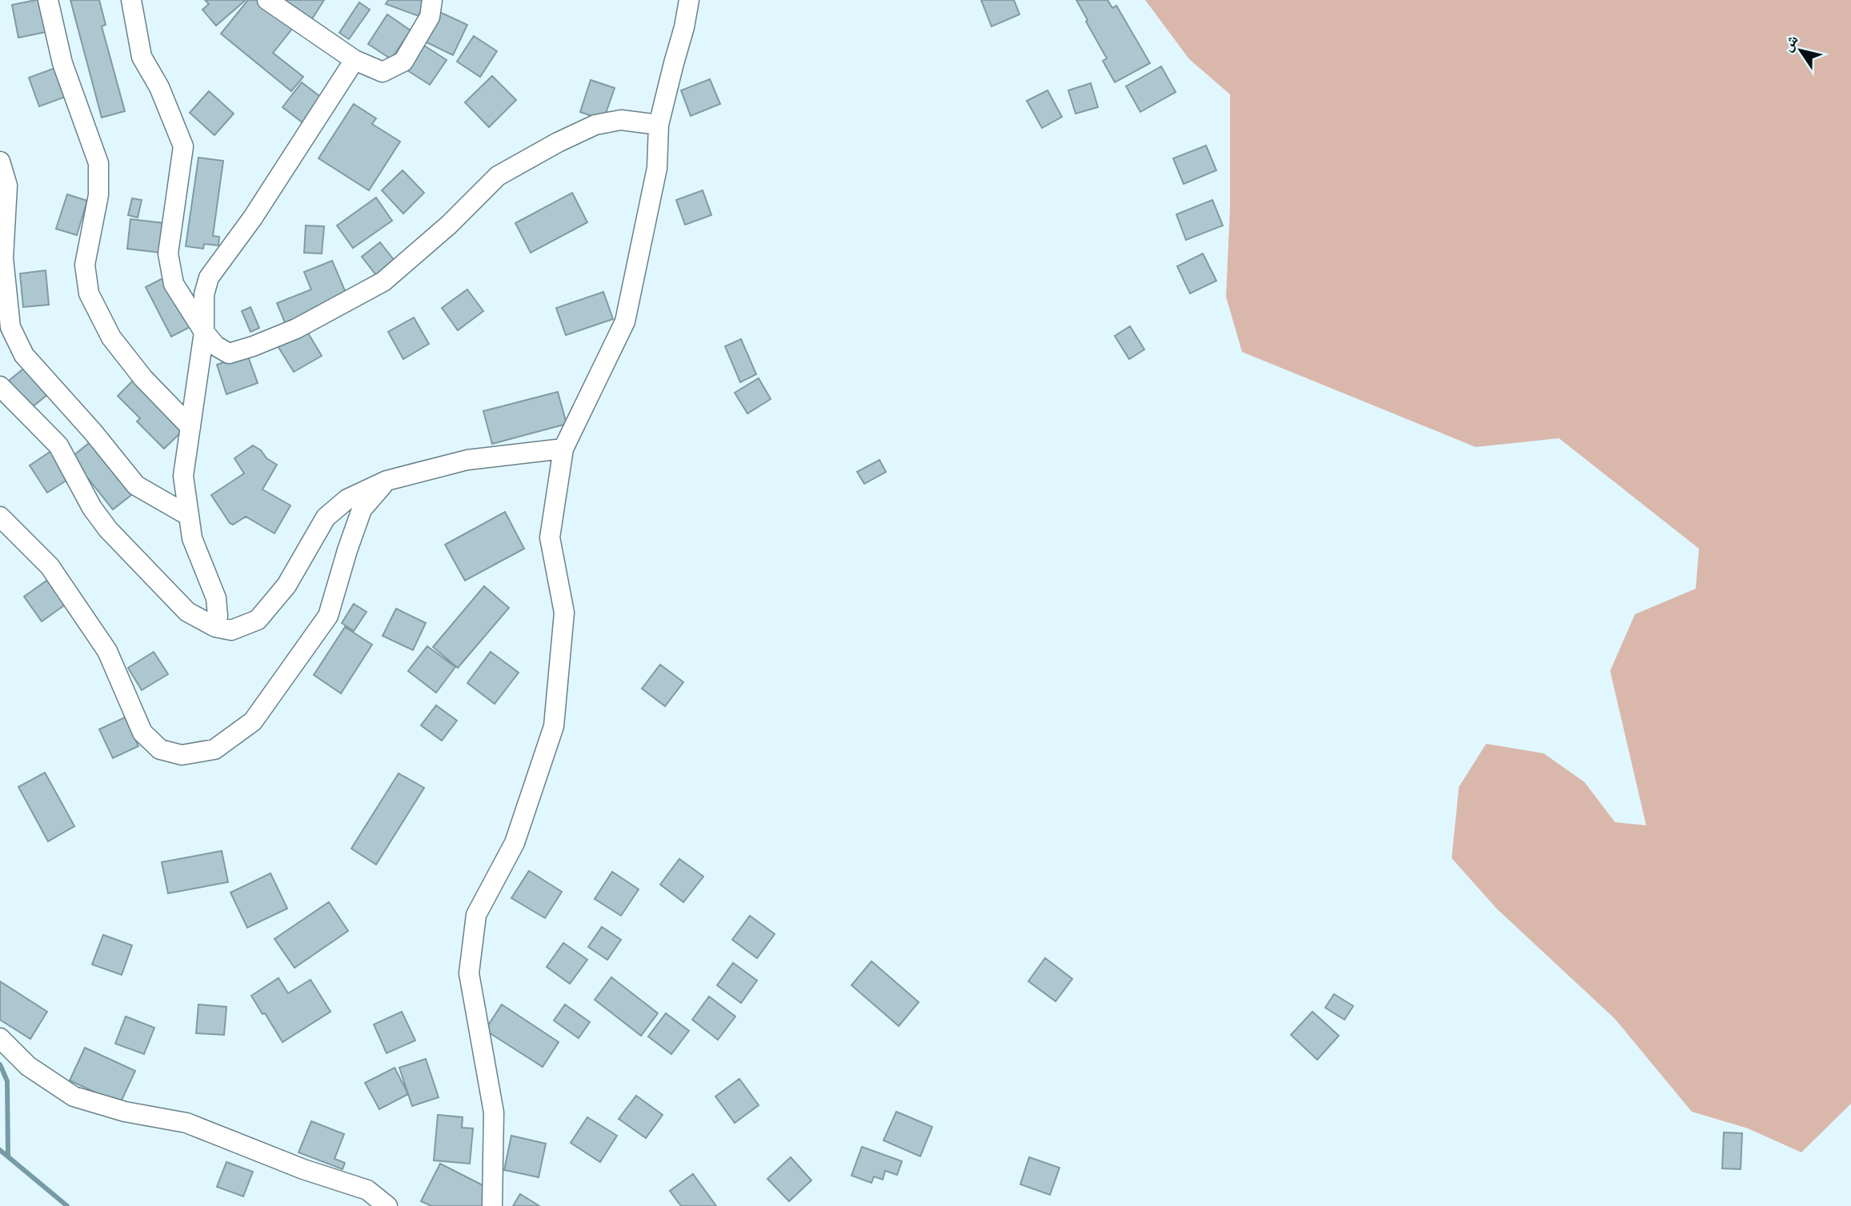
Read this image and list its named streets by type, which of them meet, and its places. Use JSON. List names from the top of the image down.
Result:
{
  "north": "top left"
}
